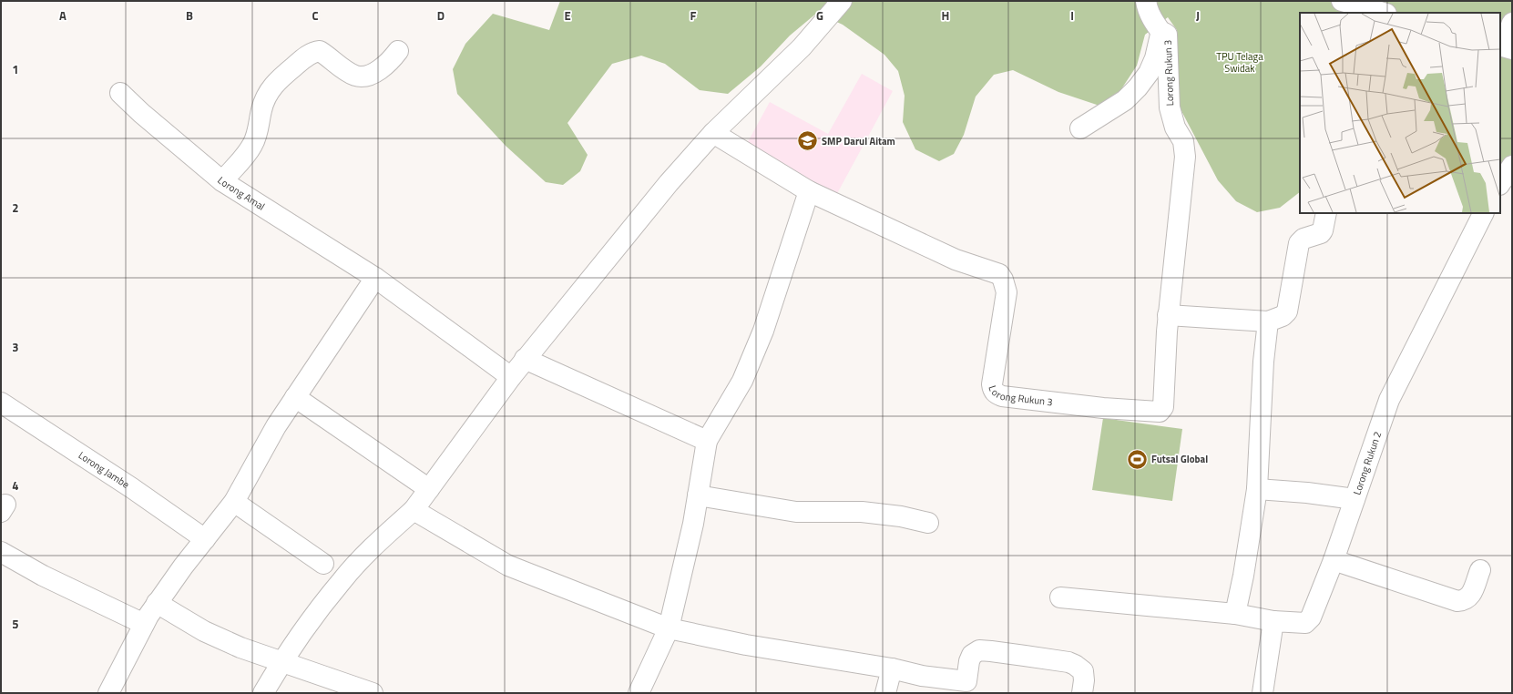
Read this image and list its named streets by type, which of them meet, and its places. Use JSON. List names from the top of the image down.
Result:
{
  "streets": {
    "street": [
      "Lorong Rukun 3",
      "Lorong Amal",
      "Lorong Rukun 2",
      "Lorong Jambe"
    ]
  },
  "parks": ["TPU Telaga Swidak"],
  "places": {
    "school or university": ["SMP Darul Aitam"],
    "sports": ["Futsal Global"]
  },
  "grid": {
    "columns": [
      "A",
      "B",
      "C",
      "D",
      "E",
      "F",
      "G",
      "H",
      "I",
      "J"
    ],
    "rows": [
      "1",
      "2",
      "3",
      "4",
      "5"
    ]
  }
}
